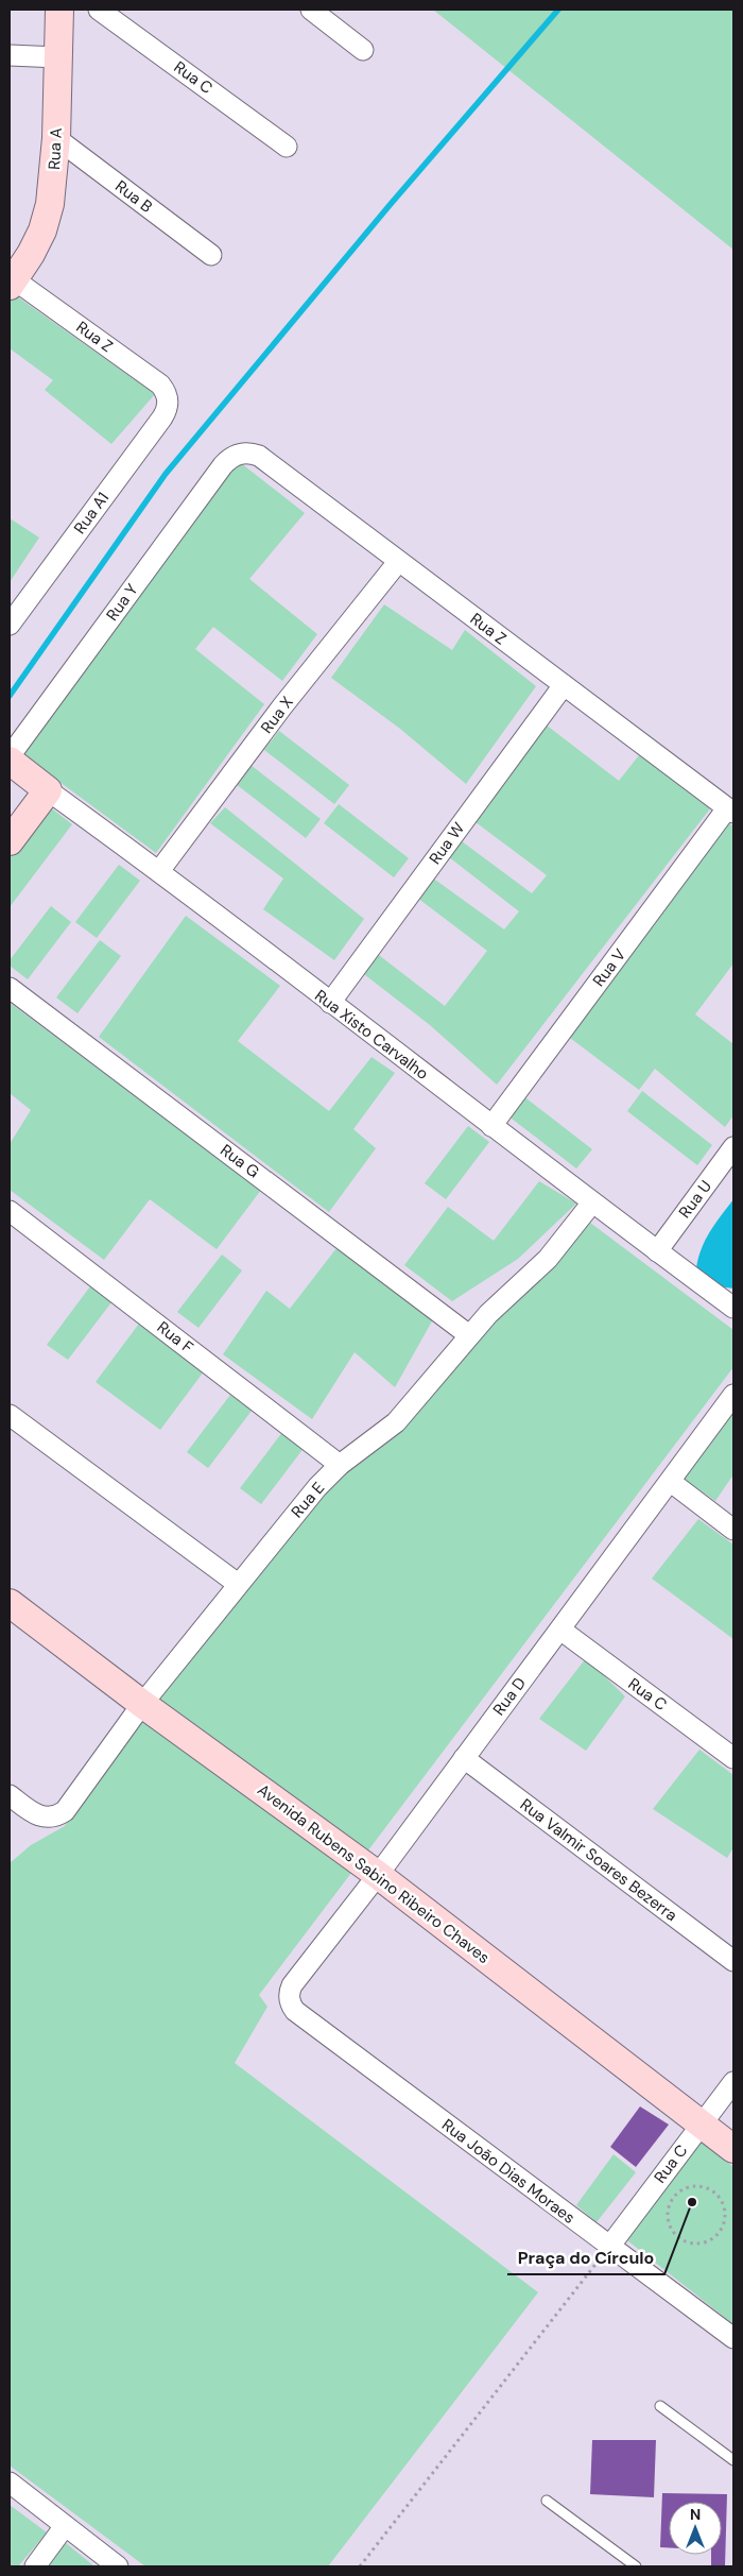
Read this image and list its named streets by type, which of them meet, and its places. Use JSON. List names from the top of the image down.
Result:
{
  "streets": {
    "street": [
      "Rua C",
      "Rua A",
      "Rua B",
      "Rua Z",
      "Rua A1",
      "Rua Y",
      "Rua X",
      "Rua W",
      "Rua V",
      "Rua Xisto Carvalho",
      "Rua G",
      "Rua U",
      "Rua F",
      "Rua E",
      "Rua D",
      "Rua Valmir Soares Bezerra",
      "Avenida Rubens Sabino Ribeiro Chaves",
      "Rua João Dias Moraes"
    ]
  },
  "crossings": [
    ["Rua C", "Rua D"],
    ["Rua C", "Avenida Rubens Sabino Ribeiro Chaves"],
    ["Rua C", "Rua João Dias Moraes"],
    ["Rua A", "Rua B"],
    ["Rua A", "Rua Z"],
    ["Rua Z", "Rua A1"],
    ["Rua Z", "Rua Y"],
    ["Rua Z", "Rua X"],
    ["Rua Z", "Rua W"],
    ["Rua Z", "Rua V"],
    ["Rua Y", "Rua Xisto Carvalho"],
    ["Rua X", "Rua Xisto Carvalho"],
    ["Rua W", "Rua Xisto Carvalho"],
    ["Rua V", "Rua Xisto Carvalho"],
    ["Rua Xisto Carvalho", "Rua U"],
    ["Rua Xisto Carvalho", "Rua E"],
    ["Rua G", "Rua E"],
    ["Rua F", "Rua E"],
    ["Rua E", "Avenida Rubens Sabino Ribeiro Chaves"],
    ["Rua D", "Rua Valmir Soares Bezerra"],
    ["Rua D", "Avenida Rubens Sabino Ribeiro Chaves"],
    ["Rua D", "Rua João Dias Moraes"]
  ],
  "places": ["Praça do Círculo"],
  "north": "top"
}
